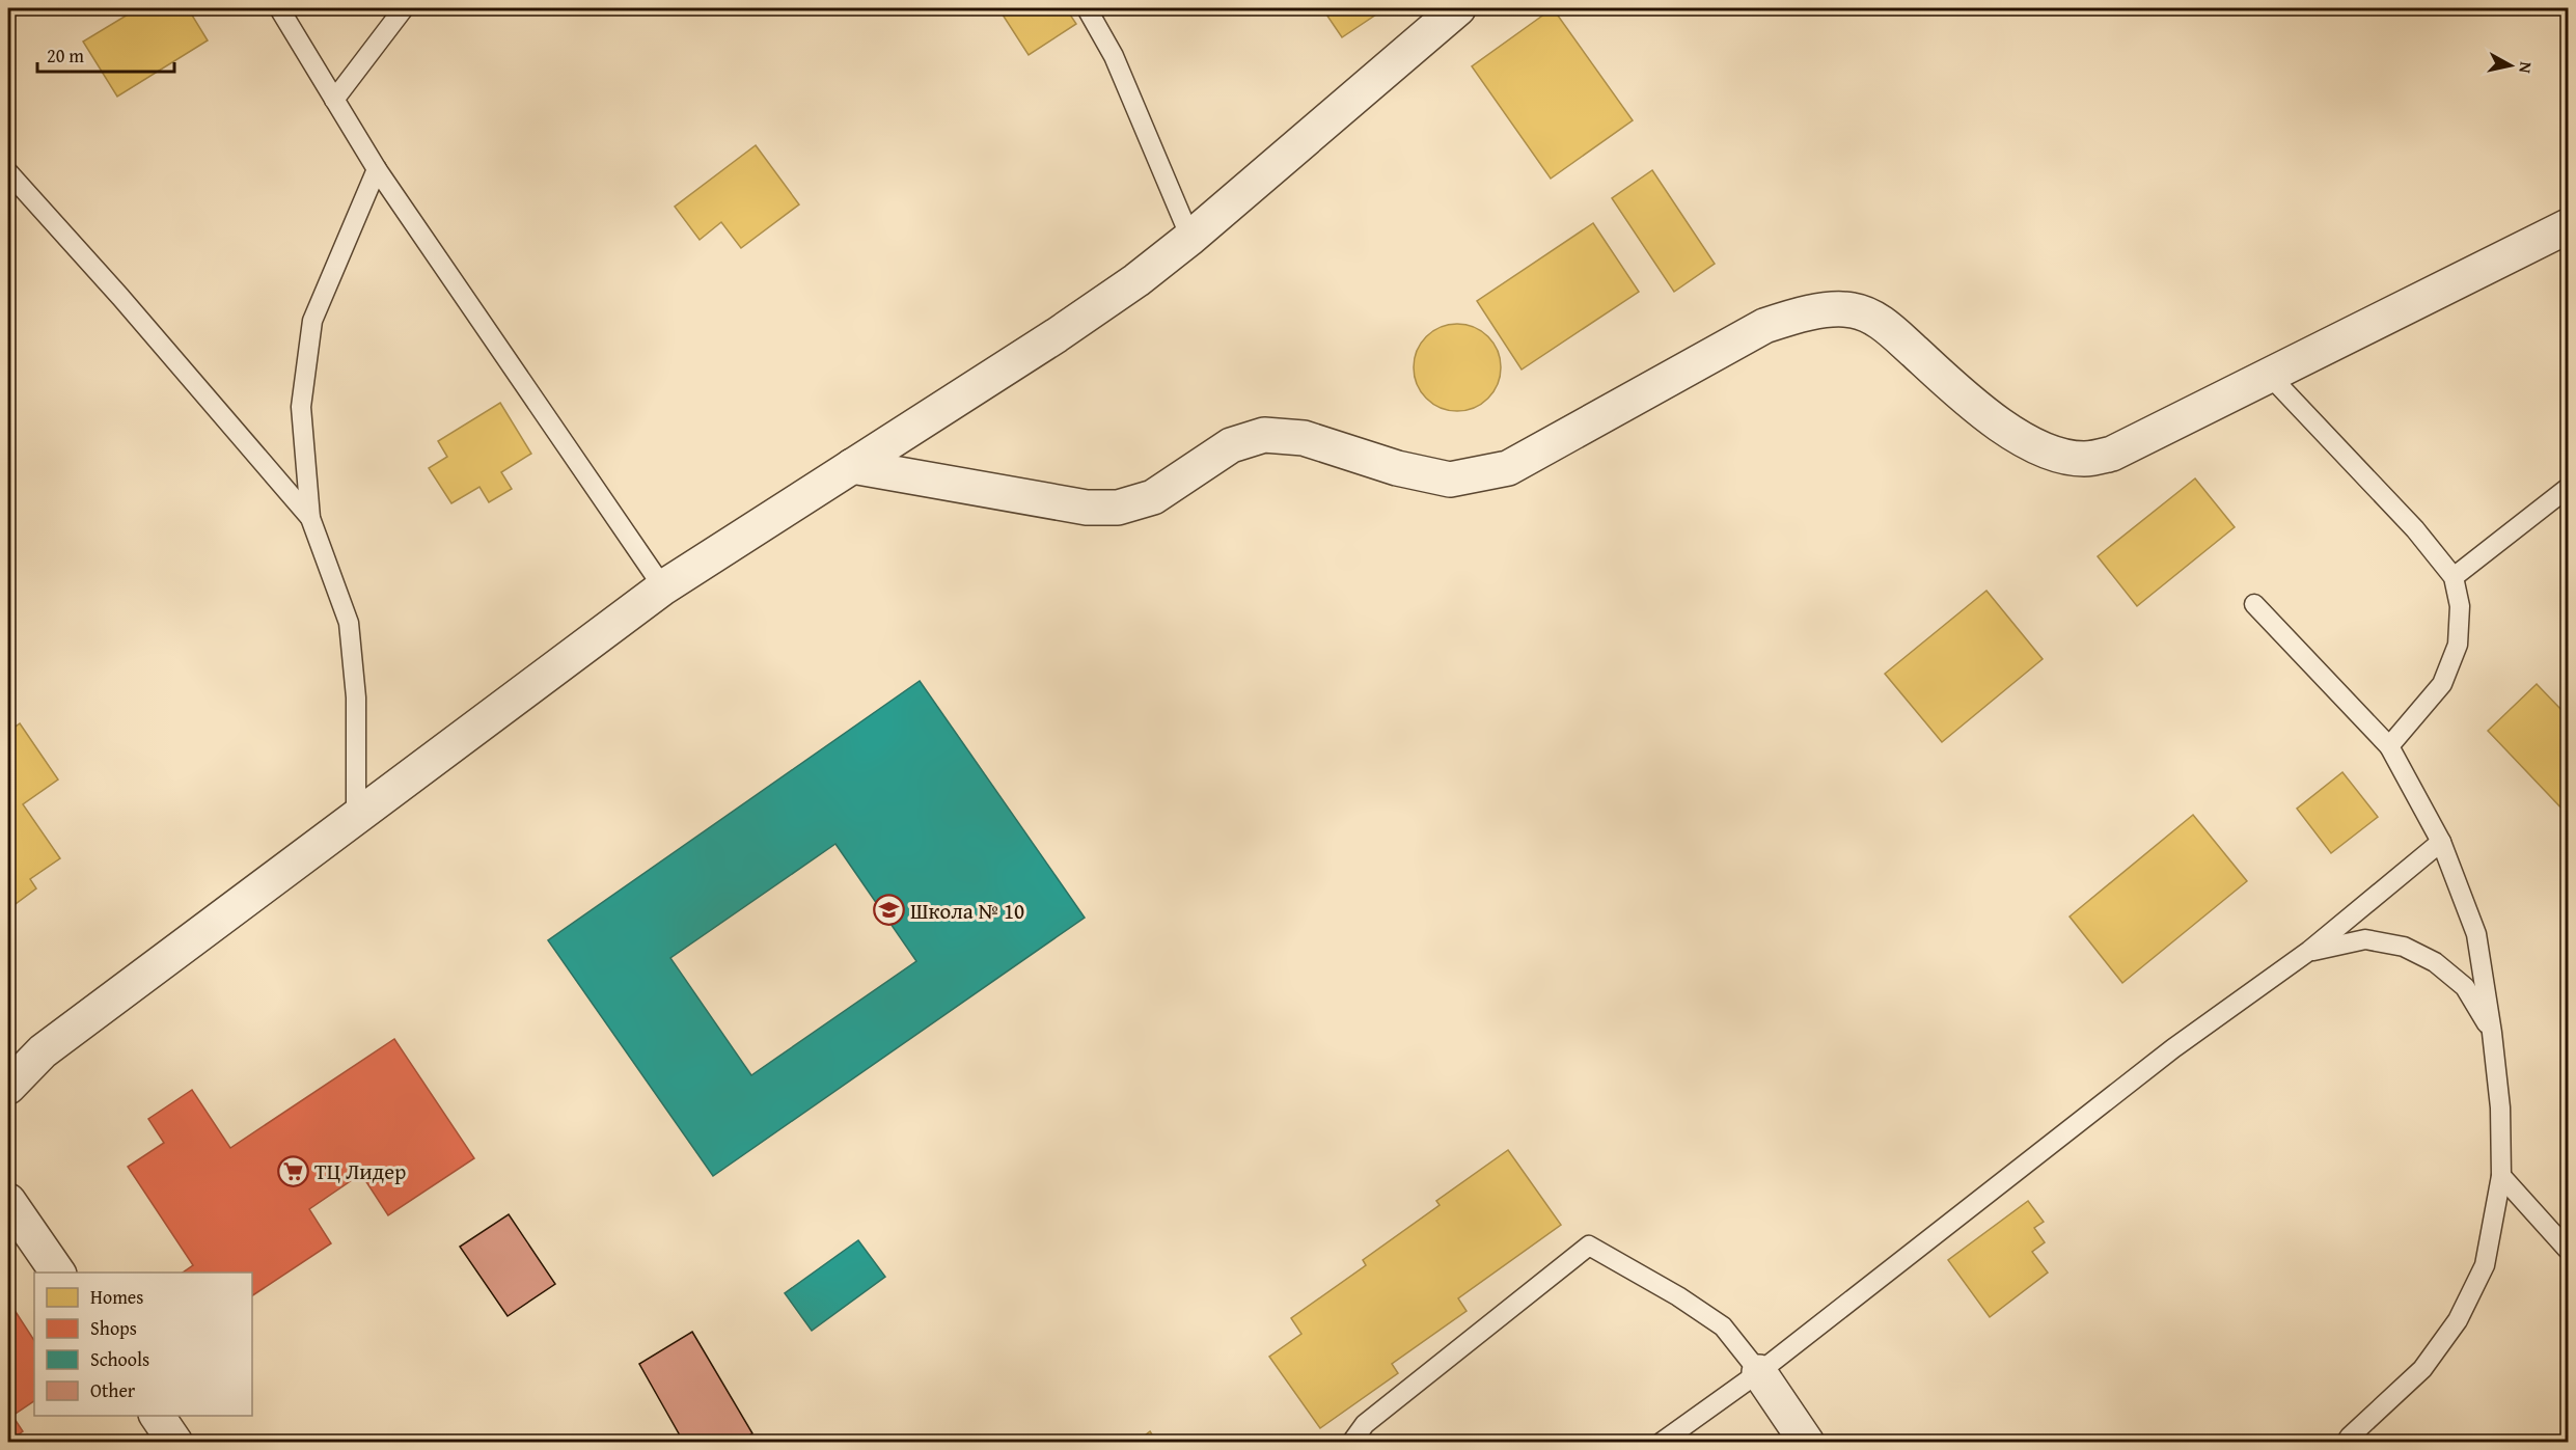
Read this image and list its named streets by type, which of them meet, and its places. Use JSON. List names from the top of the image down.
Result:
{
  "places": {
    "school or university": ["Школа № 10"],
    "supermarket": ["ТЦ Лидер"]
  },
  "legend": [
    "Homes",
    "Shops",
    "Schools",
    "Other"
  ],
  "scale_bar": "20 m",
  "north": "right"
}
